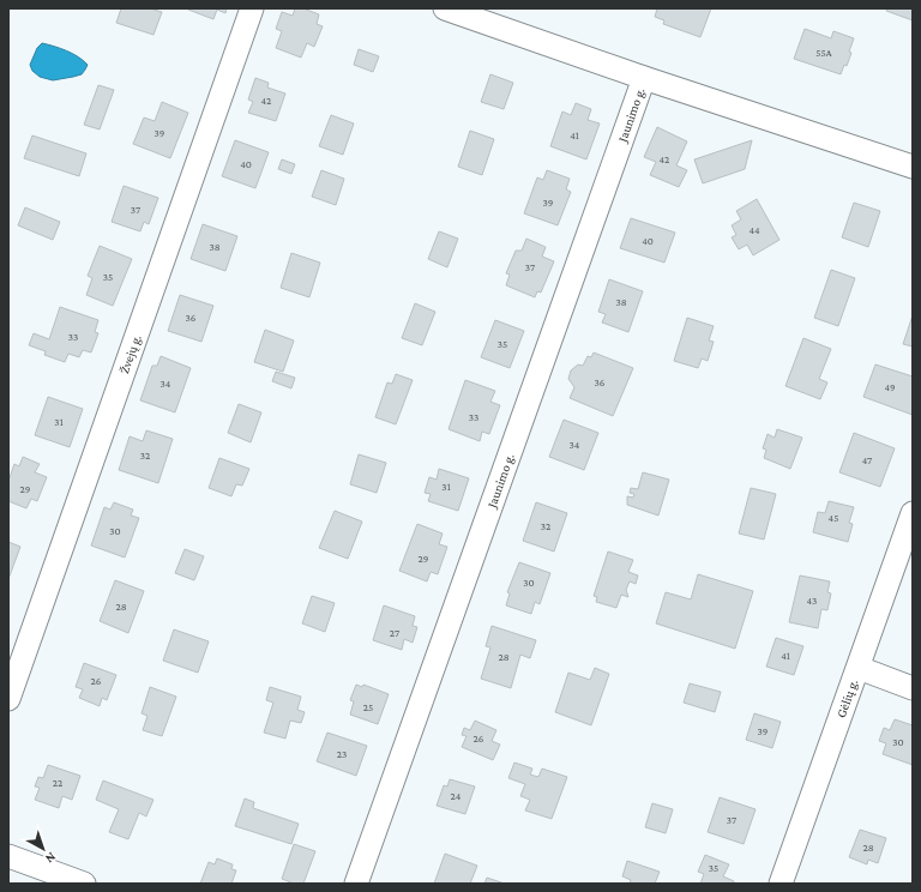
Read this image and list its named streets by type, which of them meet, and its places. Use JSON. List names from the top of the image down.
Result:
{
  "streets": {
    "street": ["Jaunimo g.", "Žvejų g.", "Gėlių g."]
  },
  "house_numbers": [
    "55A",
    "42",
    "39",
    "41",
    "42",
    "40",
    "39",
    "37",
    "44",
    "40",
    "38",
    "37",
    "35",
    "38",
    "36",
    "33",
    "35",
    "36",
    "34",
    "49",
    "33",
    "31",
    "34",
    "32",
    "47",
    "31",
    "29",
    "45",
    "32",
    "30",
    "29",
    "30",
    "43",
    "28",
    "27",
    "41",
    "28",
    "26",
    "25",
    "39",
    "26",
    "30",
    "23",
    "22",
    "24",
    "37",
    "28",
    "35"
  ],
  "north": "bottom right"
}
